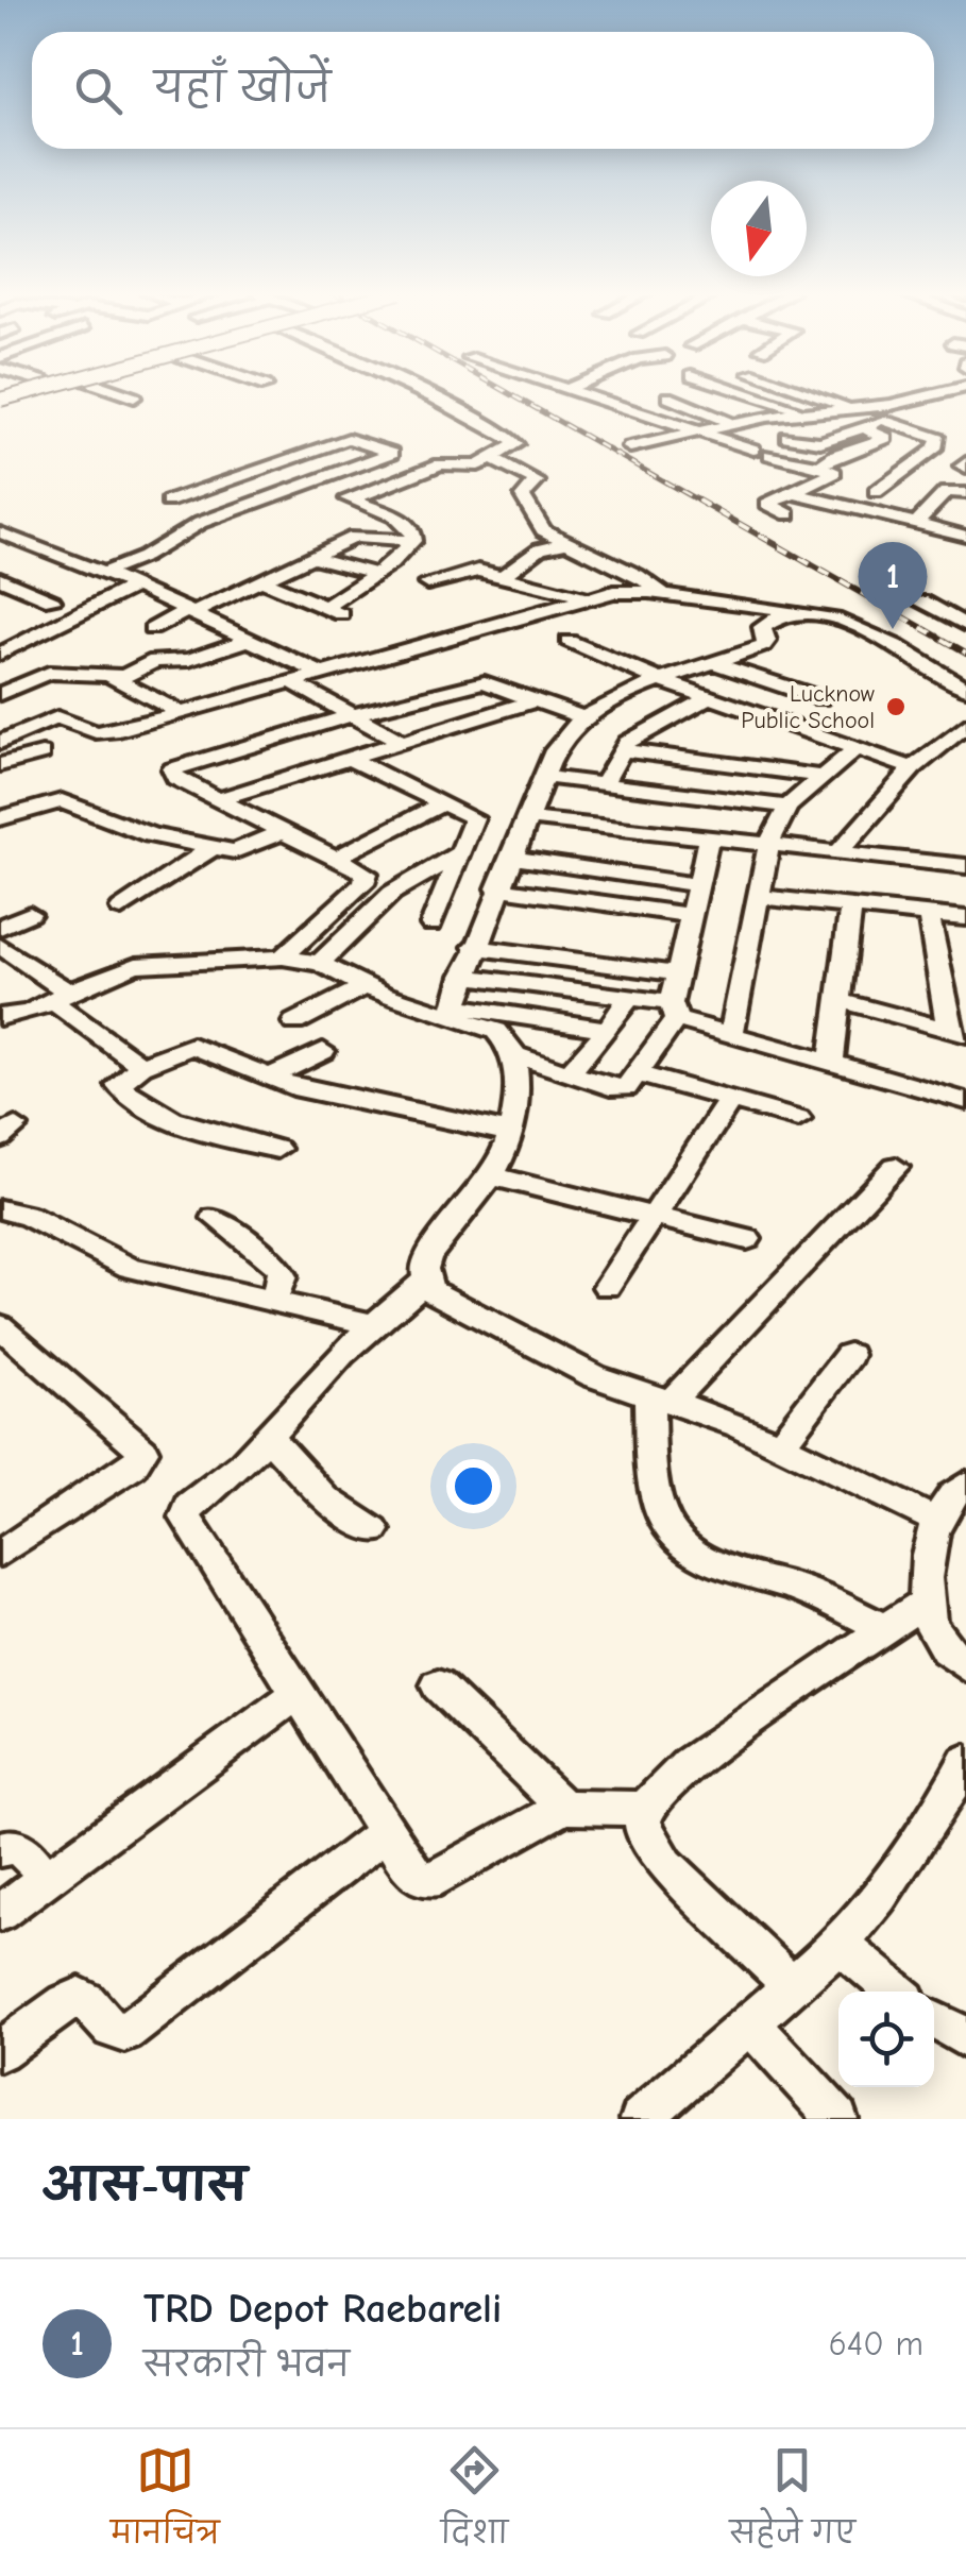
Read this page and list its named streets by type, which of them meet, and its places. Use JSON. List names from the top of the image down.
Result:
{
  "places": ["Lucknow Public School"],
  "north": "bottom",
  "page": {
    "search": "यहाँ खोजें",
    "pins": "1",
    "heading": "आस-पास",
    "list": [
      {
        "mark": "1",
        "name": "TRD Depot Raebareli",
        "note": "सरकारी भवन",
        "value": "640 m"
      }
    ],
    "nav": ["मानचित्र", "दिशा", "सहेजे गए"]
  }
}
